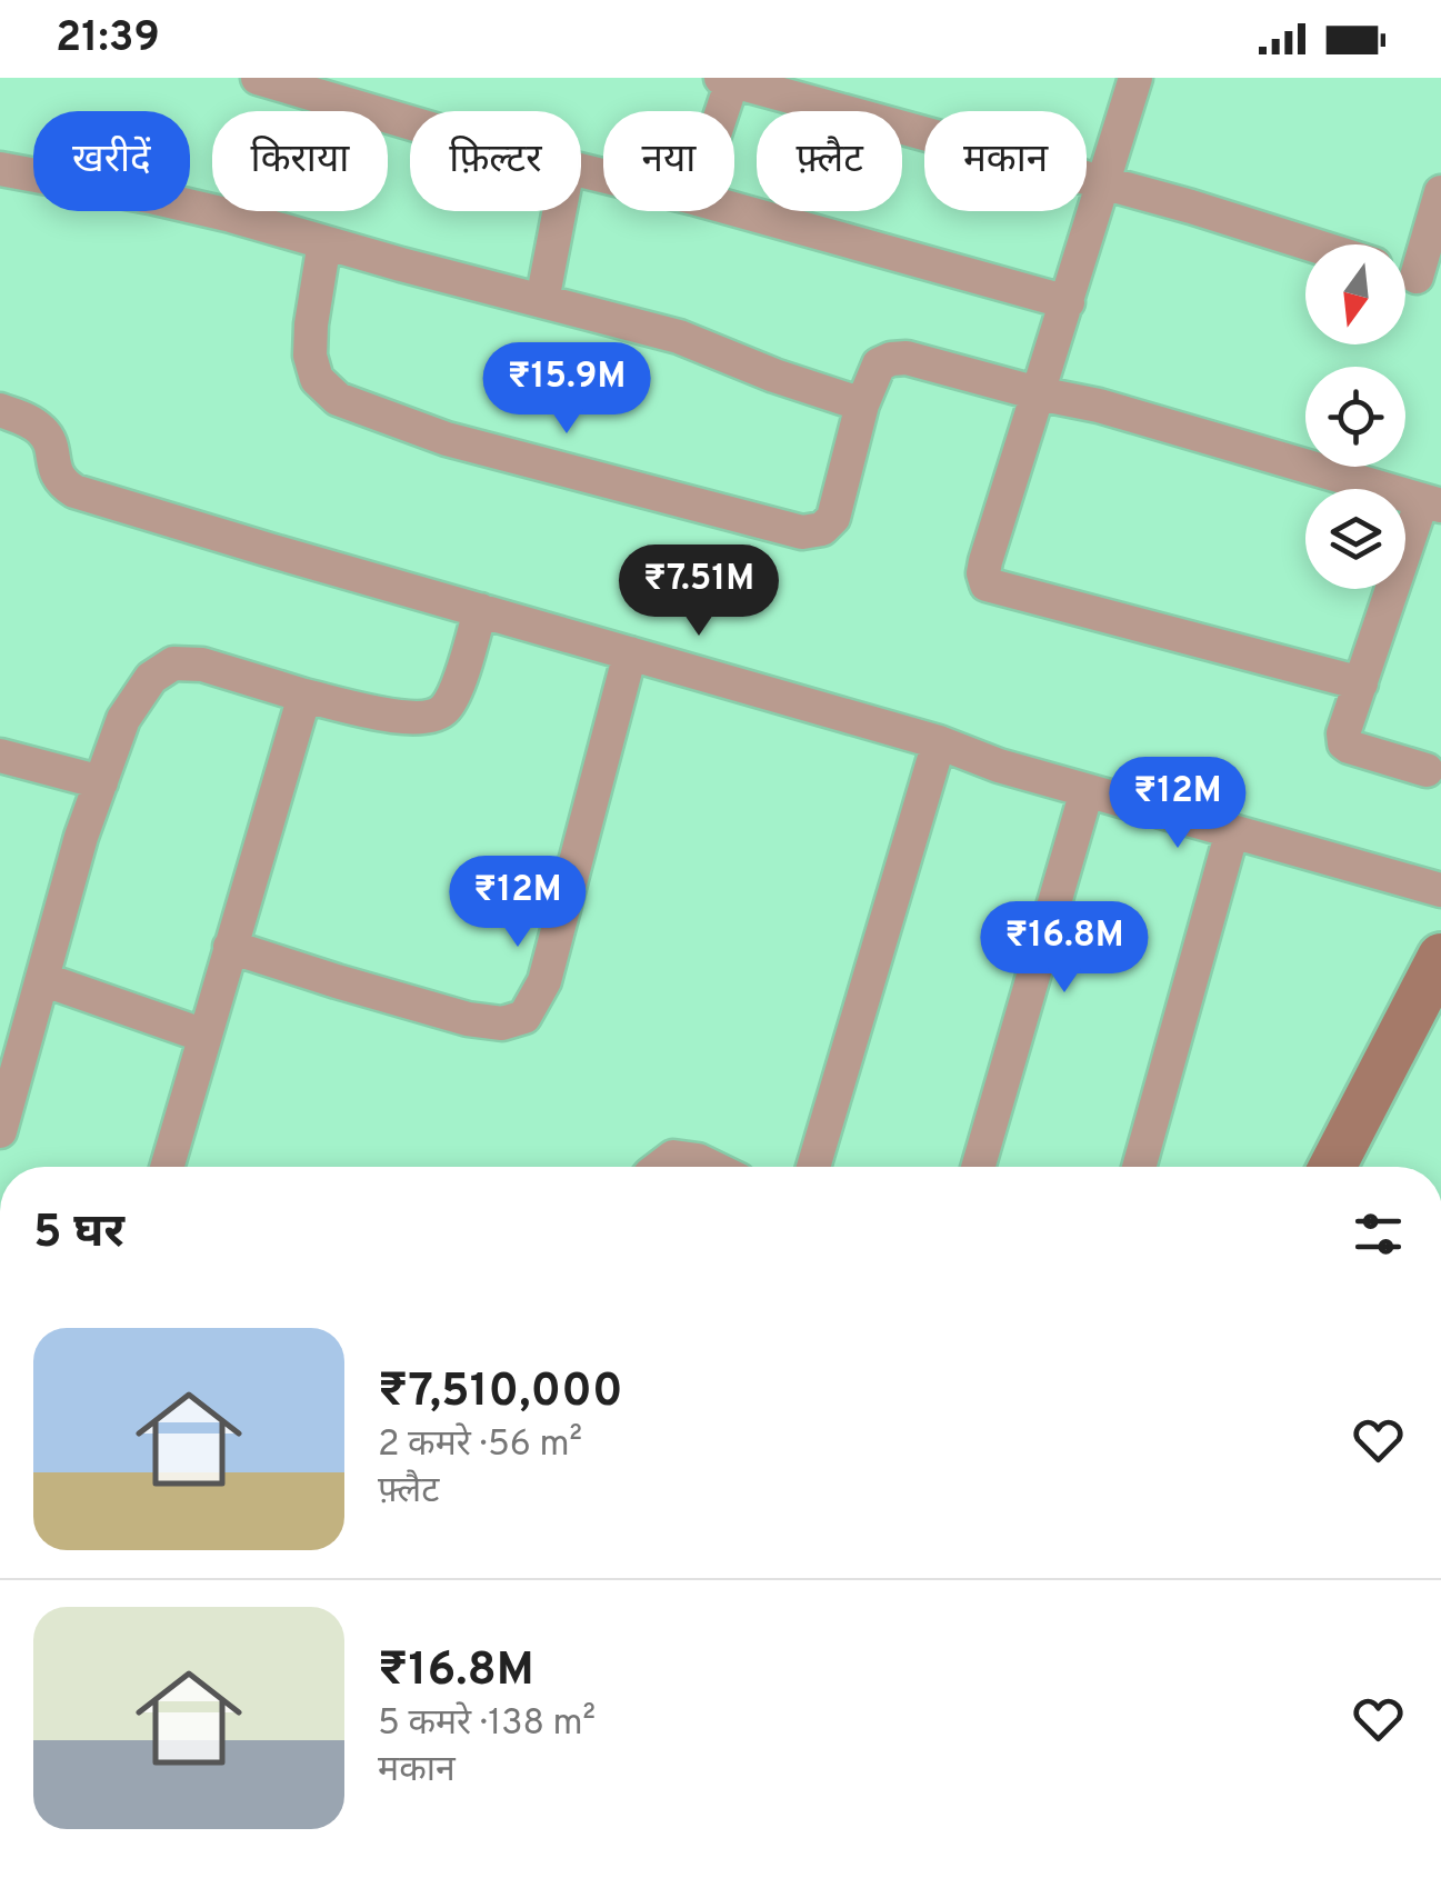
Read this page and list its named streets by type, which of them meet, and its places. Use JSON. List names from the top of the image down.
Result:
{
  "north": "bottom",
  "page": {
    "status": "21:39",
    "chip": [
      "खरीदें",
      "किराया",
      "फ़िल्टर",
      "नया",
      "फ़्लैट",
      "मकान"
    ],
    "price": [
      "₹15.9M",
      "₹7.51M",
      "₹12M",
      "₹12M",
      "₹16.8M"
    ],
    "heading": "5 घर",
    "list": [
      {
        "name": "₹7,510,000",
        "note": "2 कमरे · 56 m² · फ़्लैट"
      },
      {
        "name": "₹16.8M",
        "note": "5 कमरे · 138 m² · मकान"
      }
    ]
  }
}
